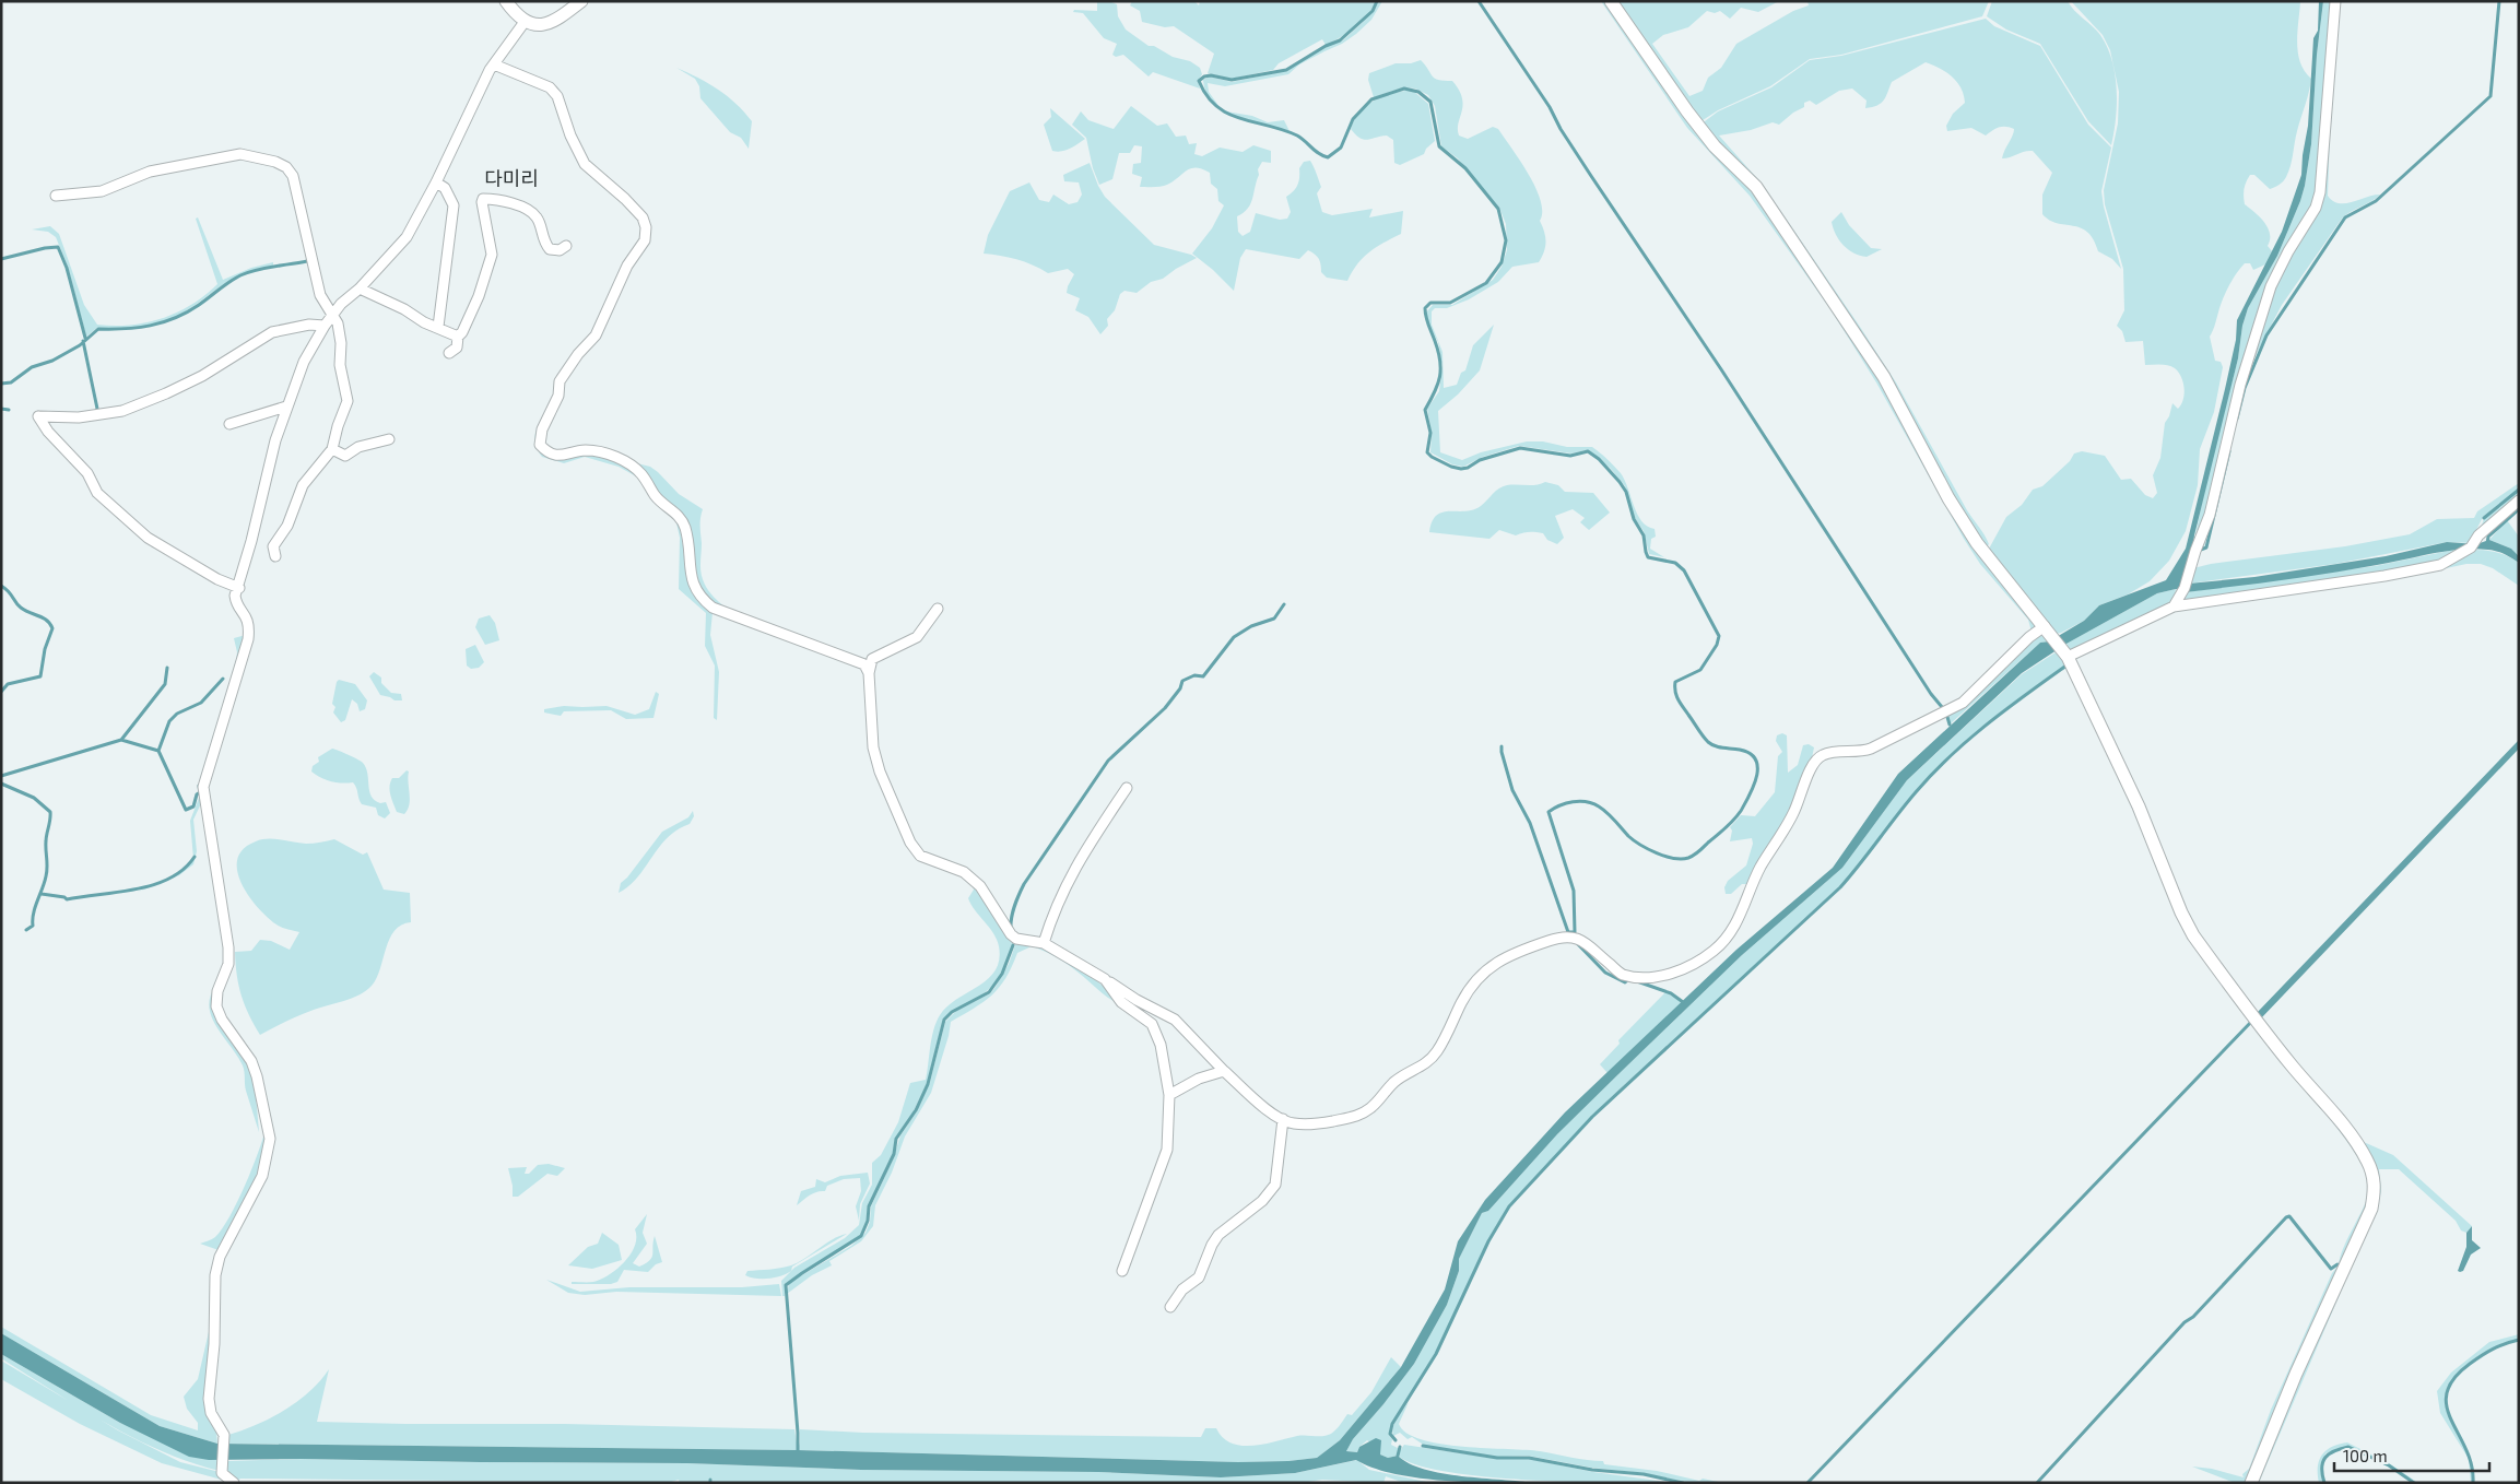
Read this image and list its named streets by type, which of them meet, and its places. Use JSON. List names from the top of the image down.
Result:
{
  "districts": ["다미리"],
  "scale_bar": "100 m"
}
